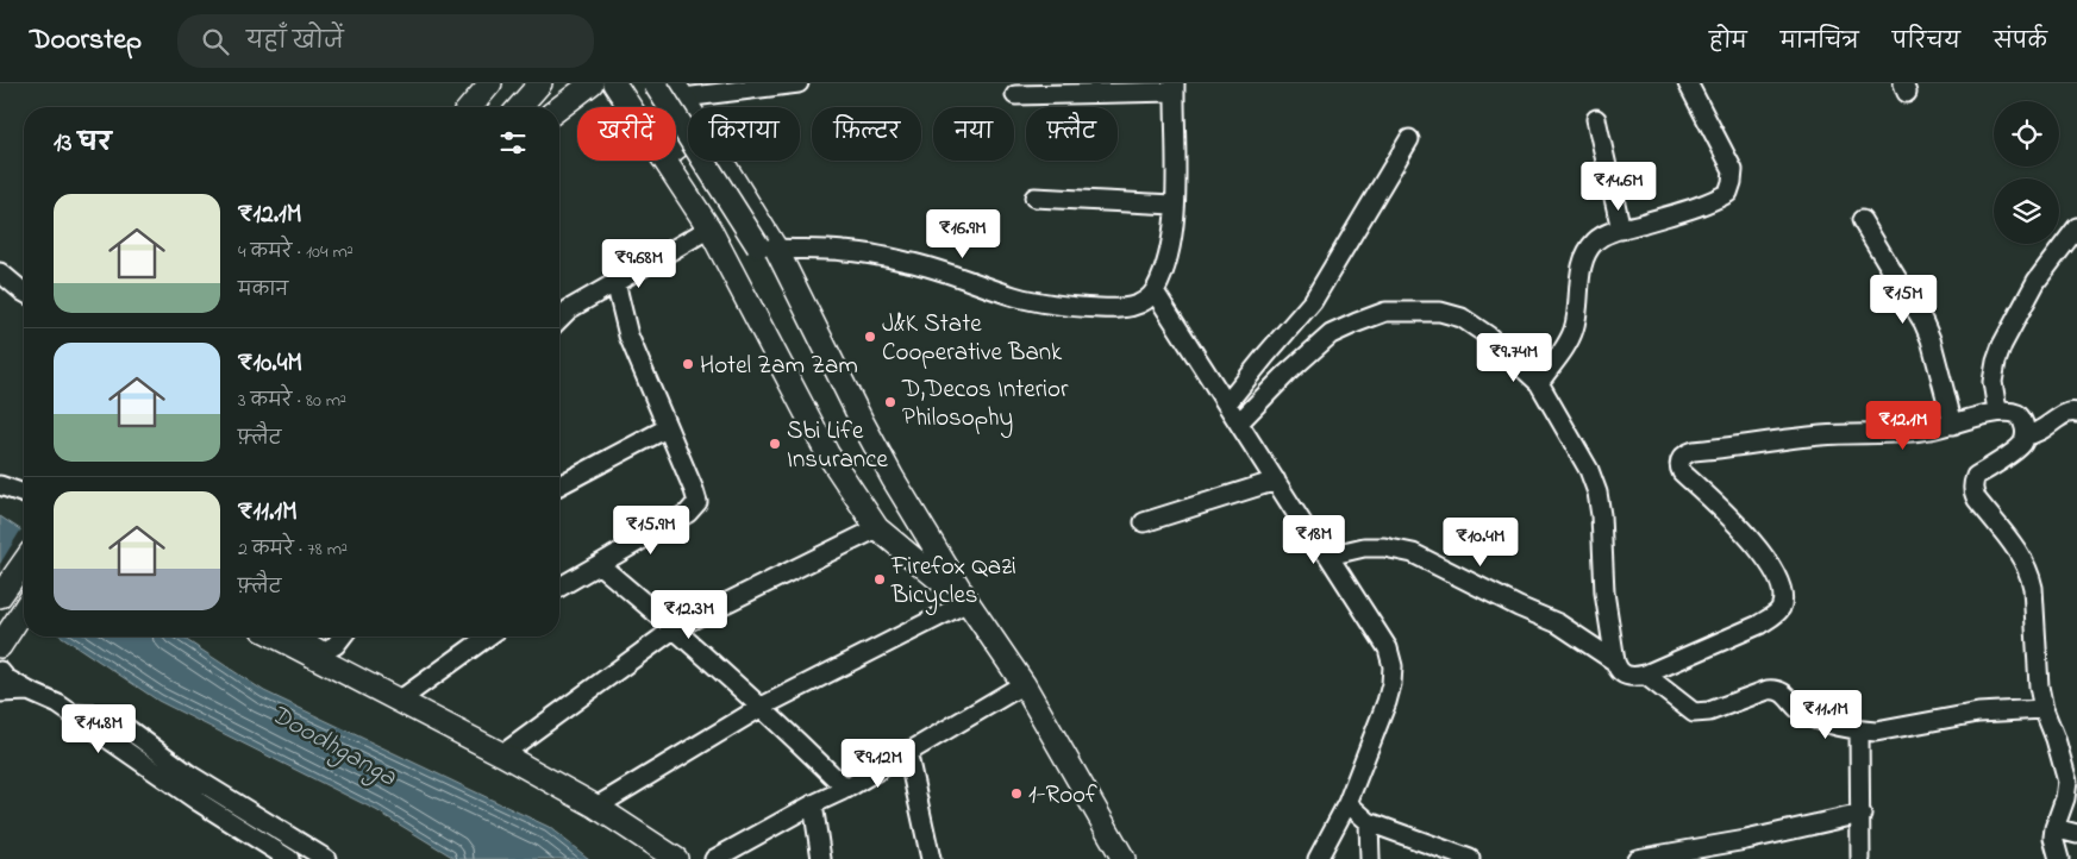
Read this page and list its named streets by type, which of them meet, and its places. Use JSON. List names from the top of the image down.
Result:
{
  "water": ["Doodhganga"],
  "places": [
    "J&K State Cooperative Bank",
    "Hotel Zam Zam",
    "D,Decos Interior Philosophy",
    "Sbi Life Insurance",
    "Firefox Qazi Bicycles",
    "1-Roof"
  ],
  "page": {
    "header": "Doorstep",
    "search": "यहाँ खोजें",
    "nav": [
      "होम",
      "मानचित्र",
      "परिचय",
      "संपर्क"
    ],
    "chip": [
      "खरीदें",
      "किराया",
      "फ़िल्टर",
      "नया",
      "फ़्लैट"
    ],
    "heading": "13 घर",
    "price": [
      "₹14.6M",
      "₹16.9M",
      "₹9.68M",
      "₹15M",
      "₹9.74M",
      "₹12.1M",
      "₹15.9M",
      "₹18M",
      "₹10.4M",
      "₹12.3M",
      "₹11.1M",
      "₹14.8M",
      "₹9.12M"
    ],
    "list": [
      {
        "name": "₹12.1M",
        "note": "4 कमरे · 104 m² · मकान"
      },
      {
        "name": "₹10.4M",
        "note": "3 कमरे · 80 m² · फ़्लैट"
      },
      {
        "name": "₹11.1M",
        "note": "2 कमरे · 78 m² · फ़्लैट"
      }
    ]
  }
}
